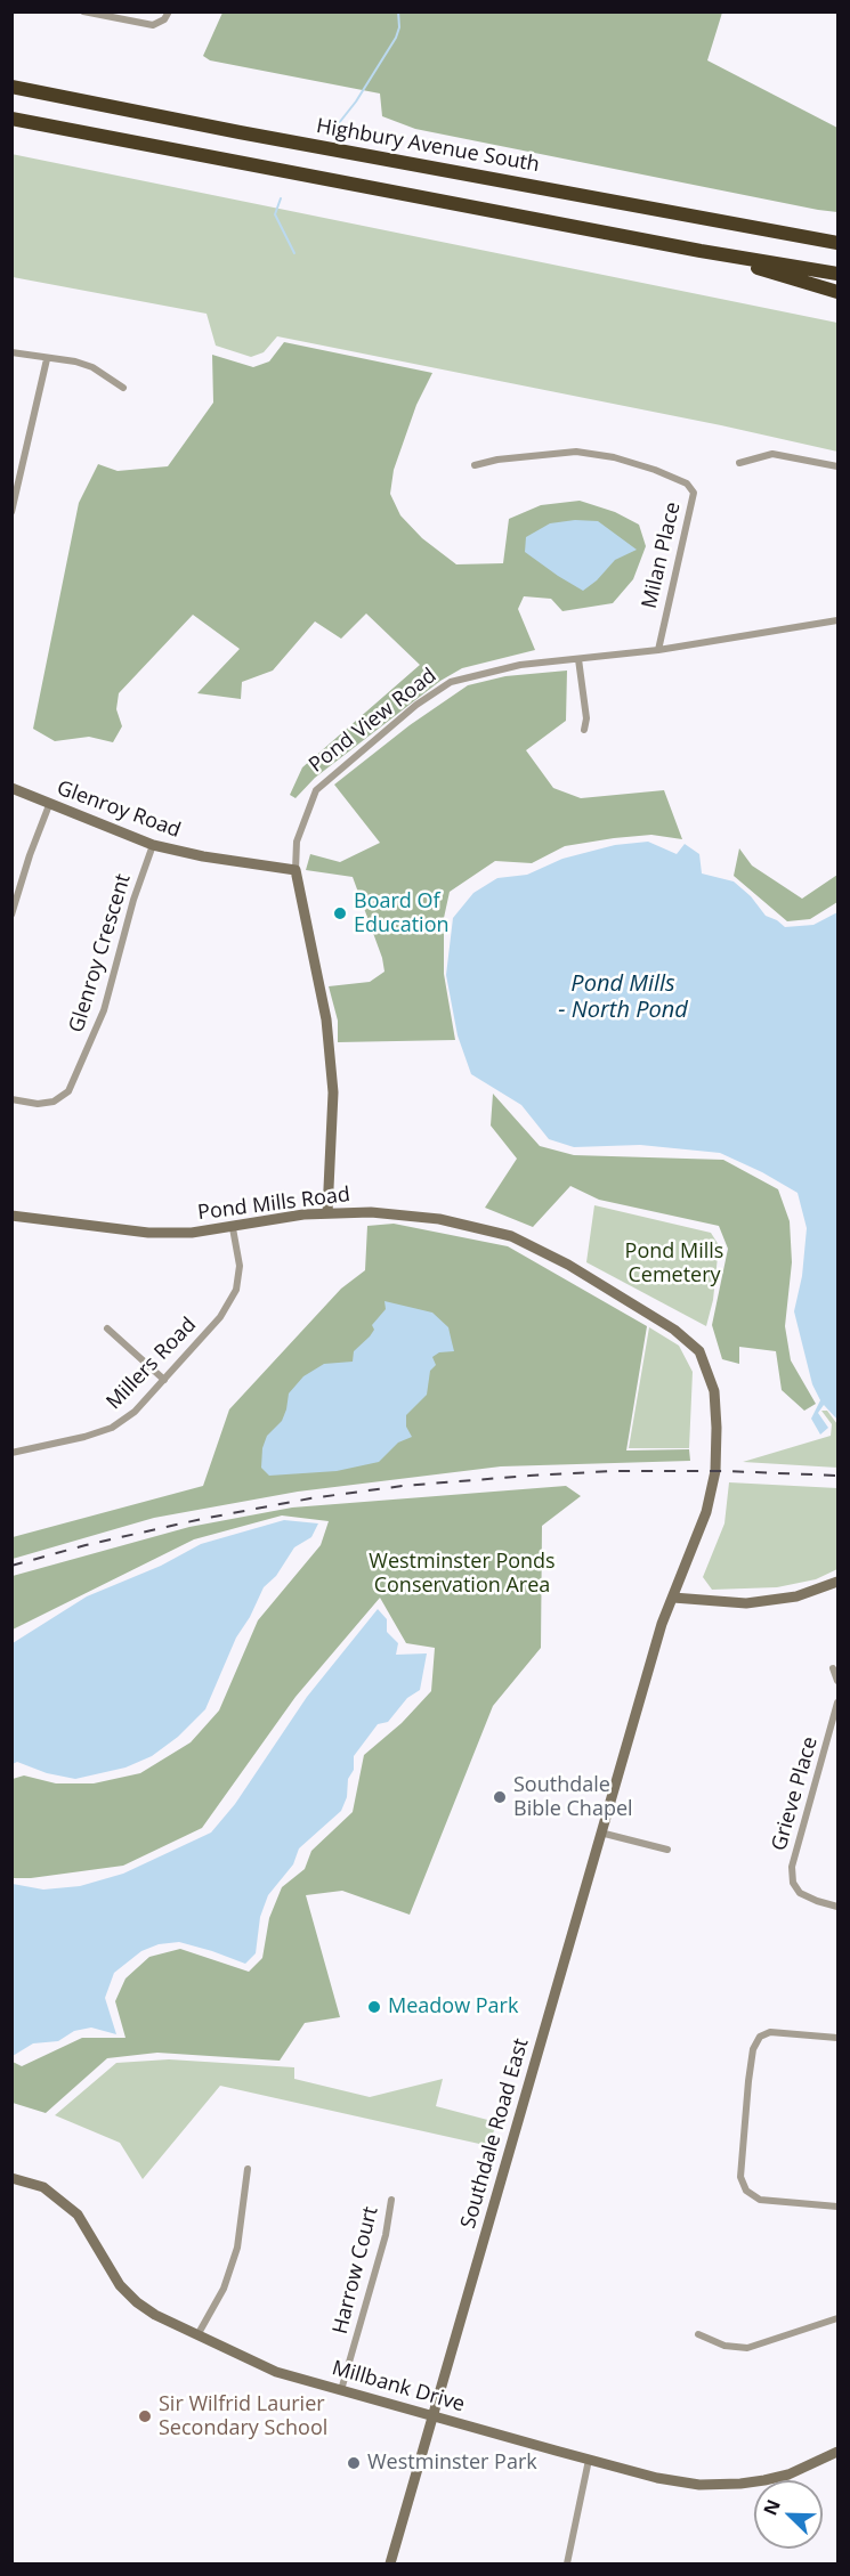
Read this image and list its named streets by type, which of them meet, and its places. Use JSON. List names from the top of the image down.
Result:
{
  "streets": {
    "highway": ["Highbury Avenue South"],
    "main road": [
      "Pond View Road",
      "Glenroy Road",
      "Pond Mills Road",
      "Southdale Road East",
      "Millbank Drive"
    ],
    "street": [
      "Milan Place",
      "Glenroy Crescent",
      "Millers Road",
      "Grieve Place",
      "Harrow Court"
    ]
  },
  "crossings": [
    ["Milan Place", "Pond View Road"],
    ["Pond View Road", "Glenroy Road"],
    ["Pond View Road", "Pond Mills Road"],
    ["Glenroy Road", "Glenroy Crescent"],
    ["Pond Mills Road", "Millers Road"],
    ["Pond Mills Road", "Southdale Road East"],
    ["Southdale Road East", "Millbank Drive"],
    ["Harrow Court", "Millbank Drive"]
  ],
  "water": ["Pond Mills - North Pond"],
  "parks": ["Pond Mills Cemetery", "Westminster Ponds Conservation Area"],
  "places": [
    "Board Of Education",
    "Southdale Bible Chapel",
    "Meadow Park",
    "Sir Wilfrid Laurier Secondary School",
    "Westminster Park"
  ],
  "north": "top left"
}
